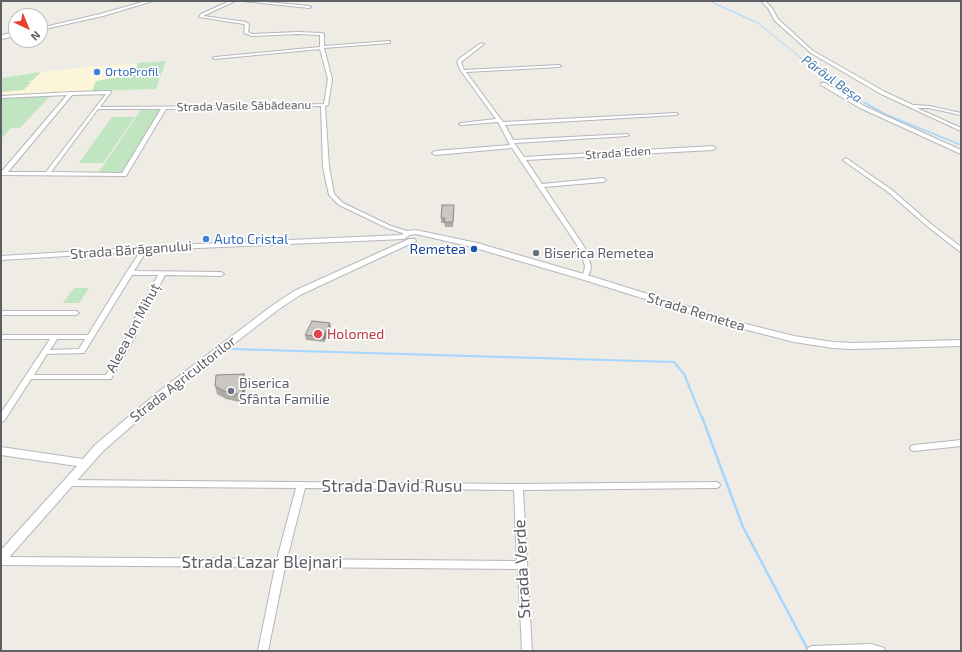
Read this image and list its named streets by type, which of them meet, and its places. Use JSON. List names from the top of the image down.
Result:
{
  "streets": {
    "street": [
      "Strada Vasile Săbădeanu",
      "Strada Eden",
      "Strada Bărăganului",
      "Strada Remetea",
      "Aleea Ion Mihuț",
      "Strada Agricultorilor",
      "Strada David Rusu",
      "Strada Lazar Blejnari",
      "Strada Verde"
    ]
  },
  "crossings": [
    ["Strada Vasile Săbădeanu", "Strada Remetea"],
    ["Strada Bărăganului", "Strada Remetea"],
    ["Strada Bărăganului", "Strada Agricultorilor"],
    ["Strada Remetea", "Strada Agricultorilor"],
    ["Strada Agricultorilor", "Strada David Rusu"],
    ["Strada Agricultorilor", "Strada Lazar Blejnari"],
    ["Strada David Rusu", "Strada Verde"],
    ["Strada Lazar Blejnari", "Strada Verde"]
  ],
  "water": ["Pârâul Beșa"],
  "places": [
    "OrtoProfil",
    "Auto Cristal",
    "Remetea",
    "Biserica Remetea",
    "Holomed",
    "Biserica Sfânta Familie"
  ],
  "north": "bottom right"
}
